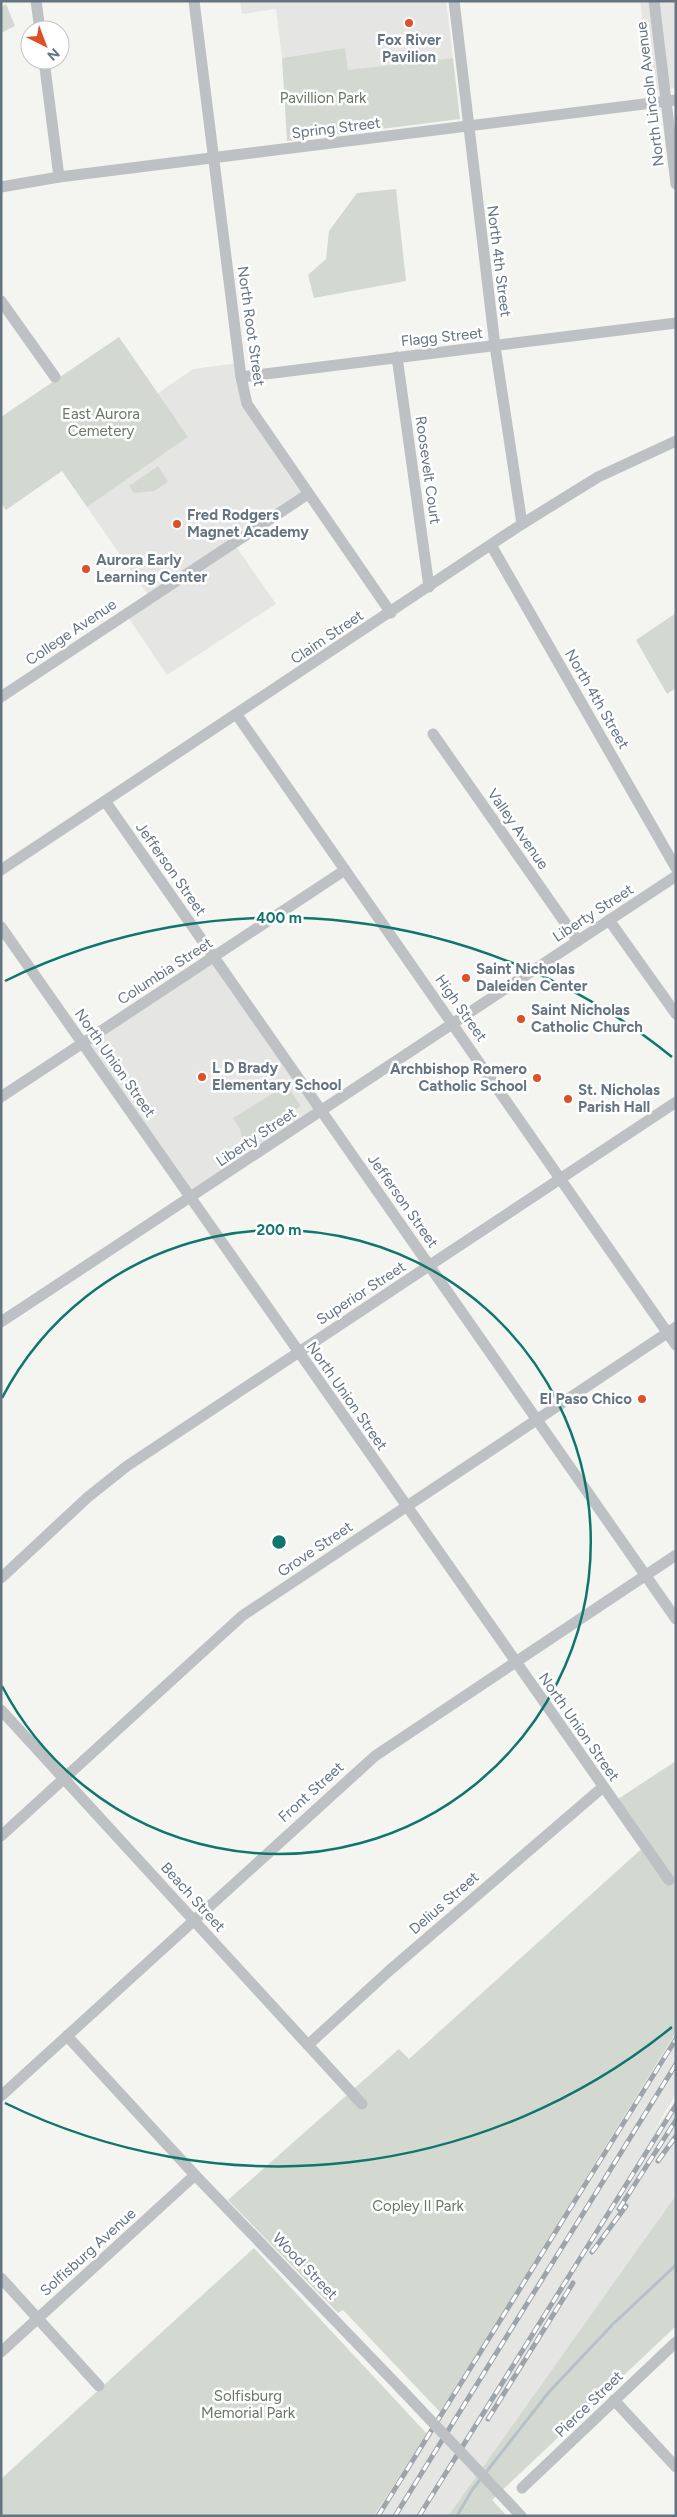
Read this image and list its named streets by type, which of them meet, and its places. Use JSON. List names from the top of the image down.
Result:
{
  "streets": {
    "street": [
      "North Lincoln Avenue",
      "Spring Street",
      "North 4th Street",
      "North Root Street",
      "Flagg Street",
      "Roosevelt Court",
      "College Avenue",
      "Claim Street",
      "Valley Avenue",
      "Jefferson Street",
      "Liberty Street",
      "Columbia Street",
      "High Street",
      "North Union Street",
      "Superior Street",
      "Grove Street",
      "Front Street",
      "Beach Street",
      "Delius Street",
      "Solfisburg Avenue",
      "Wood Street",
      "Pierce Street"
    ]
  },
  "crossings": [
    ["North Lincoln Avenue", "Spring Street"],
    ["Spring Street", "North 4th Street"],
    ["Spring Street", "North Root Street"],
    ["North 4th Street", "Flagg Street"],
    ["North 4th Street", "Claim Street"],
    ["North Root Street", "Flagg Street"],
    ["North Root Street", "College Avenue"],
    ["North Root Street", "Claim Street"],
    ["Flagg Street", "Roosevelt Court"],
    ["Roosevelt Court", "Claim Street"],
    ["Claim Street", "Jefferson Street"],
    ["Claim Street", "High Street"],
    ["Valley Avenue", "Liberty Street"],
    ["Jefferson Street", "Liberty Street"],
    ["Jefferson Street", "Columbia Street"],
    ["Jefferson Street", "Superior Street"],
    ["Jefferson Street", "Grove Street"],
    ["Jefferson Street", "Front Street"],
    ["Liberty Street", "High Street"],
    ["Liberty Street", "North Union Street"],
    ["Columbia Street", "High Street"],
    ["Columbia Street", "North Union Street"],
    ["High Street", "Superior Street"],
    ["High Street", "Grove Street"],
    ["North Union Street", "Superior Street"],
    ["North Union Street", "Grove Street"],
    ["North Union Street", "Front Street"],
    ["North Union Street", "Delius Street"],
    ["Grove Street", "Beach Street"],
    ["Front Street", "Beach Street"],
    ["Front Street", "Wood Street"],
    ["Beach Street", "Delius Street"],
    ["Solfisburg Avenue", "Wood Street"]
  ],
  "parks": [
    "Pavillion Park",
    "East Aurora Cemetery",
    "Copley II Park",
    "Solfisburg Memorial Park"
  ],
  "places": [
    "Fox River Pavilion",
    "Fred Rodgers Magnet Academy",
    "Aurora Early Learning Center",
    "Saint Nicholas Daleiden Center",
    "Saint Nicholas Catholic Church",
    "L D Brady Elementary School",
    "Archbishop Romero Catholic School",
    "St. Nicholas Parish Hall",
    "El Paso Chico"
  ],
  "north": "bottom right",
  "rings": ["400 m", "200 m"]
}
